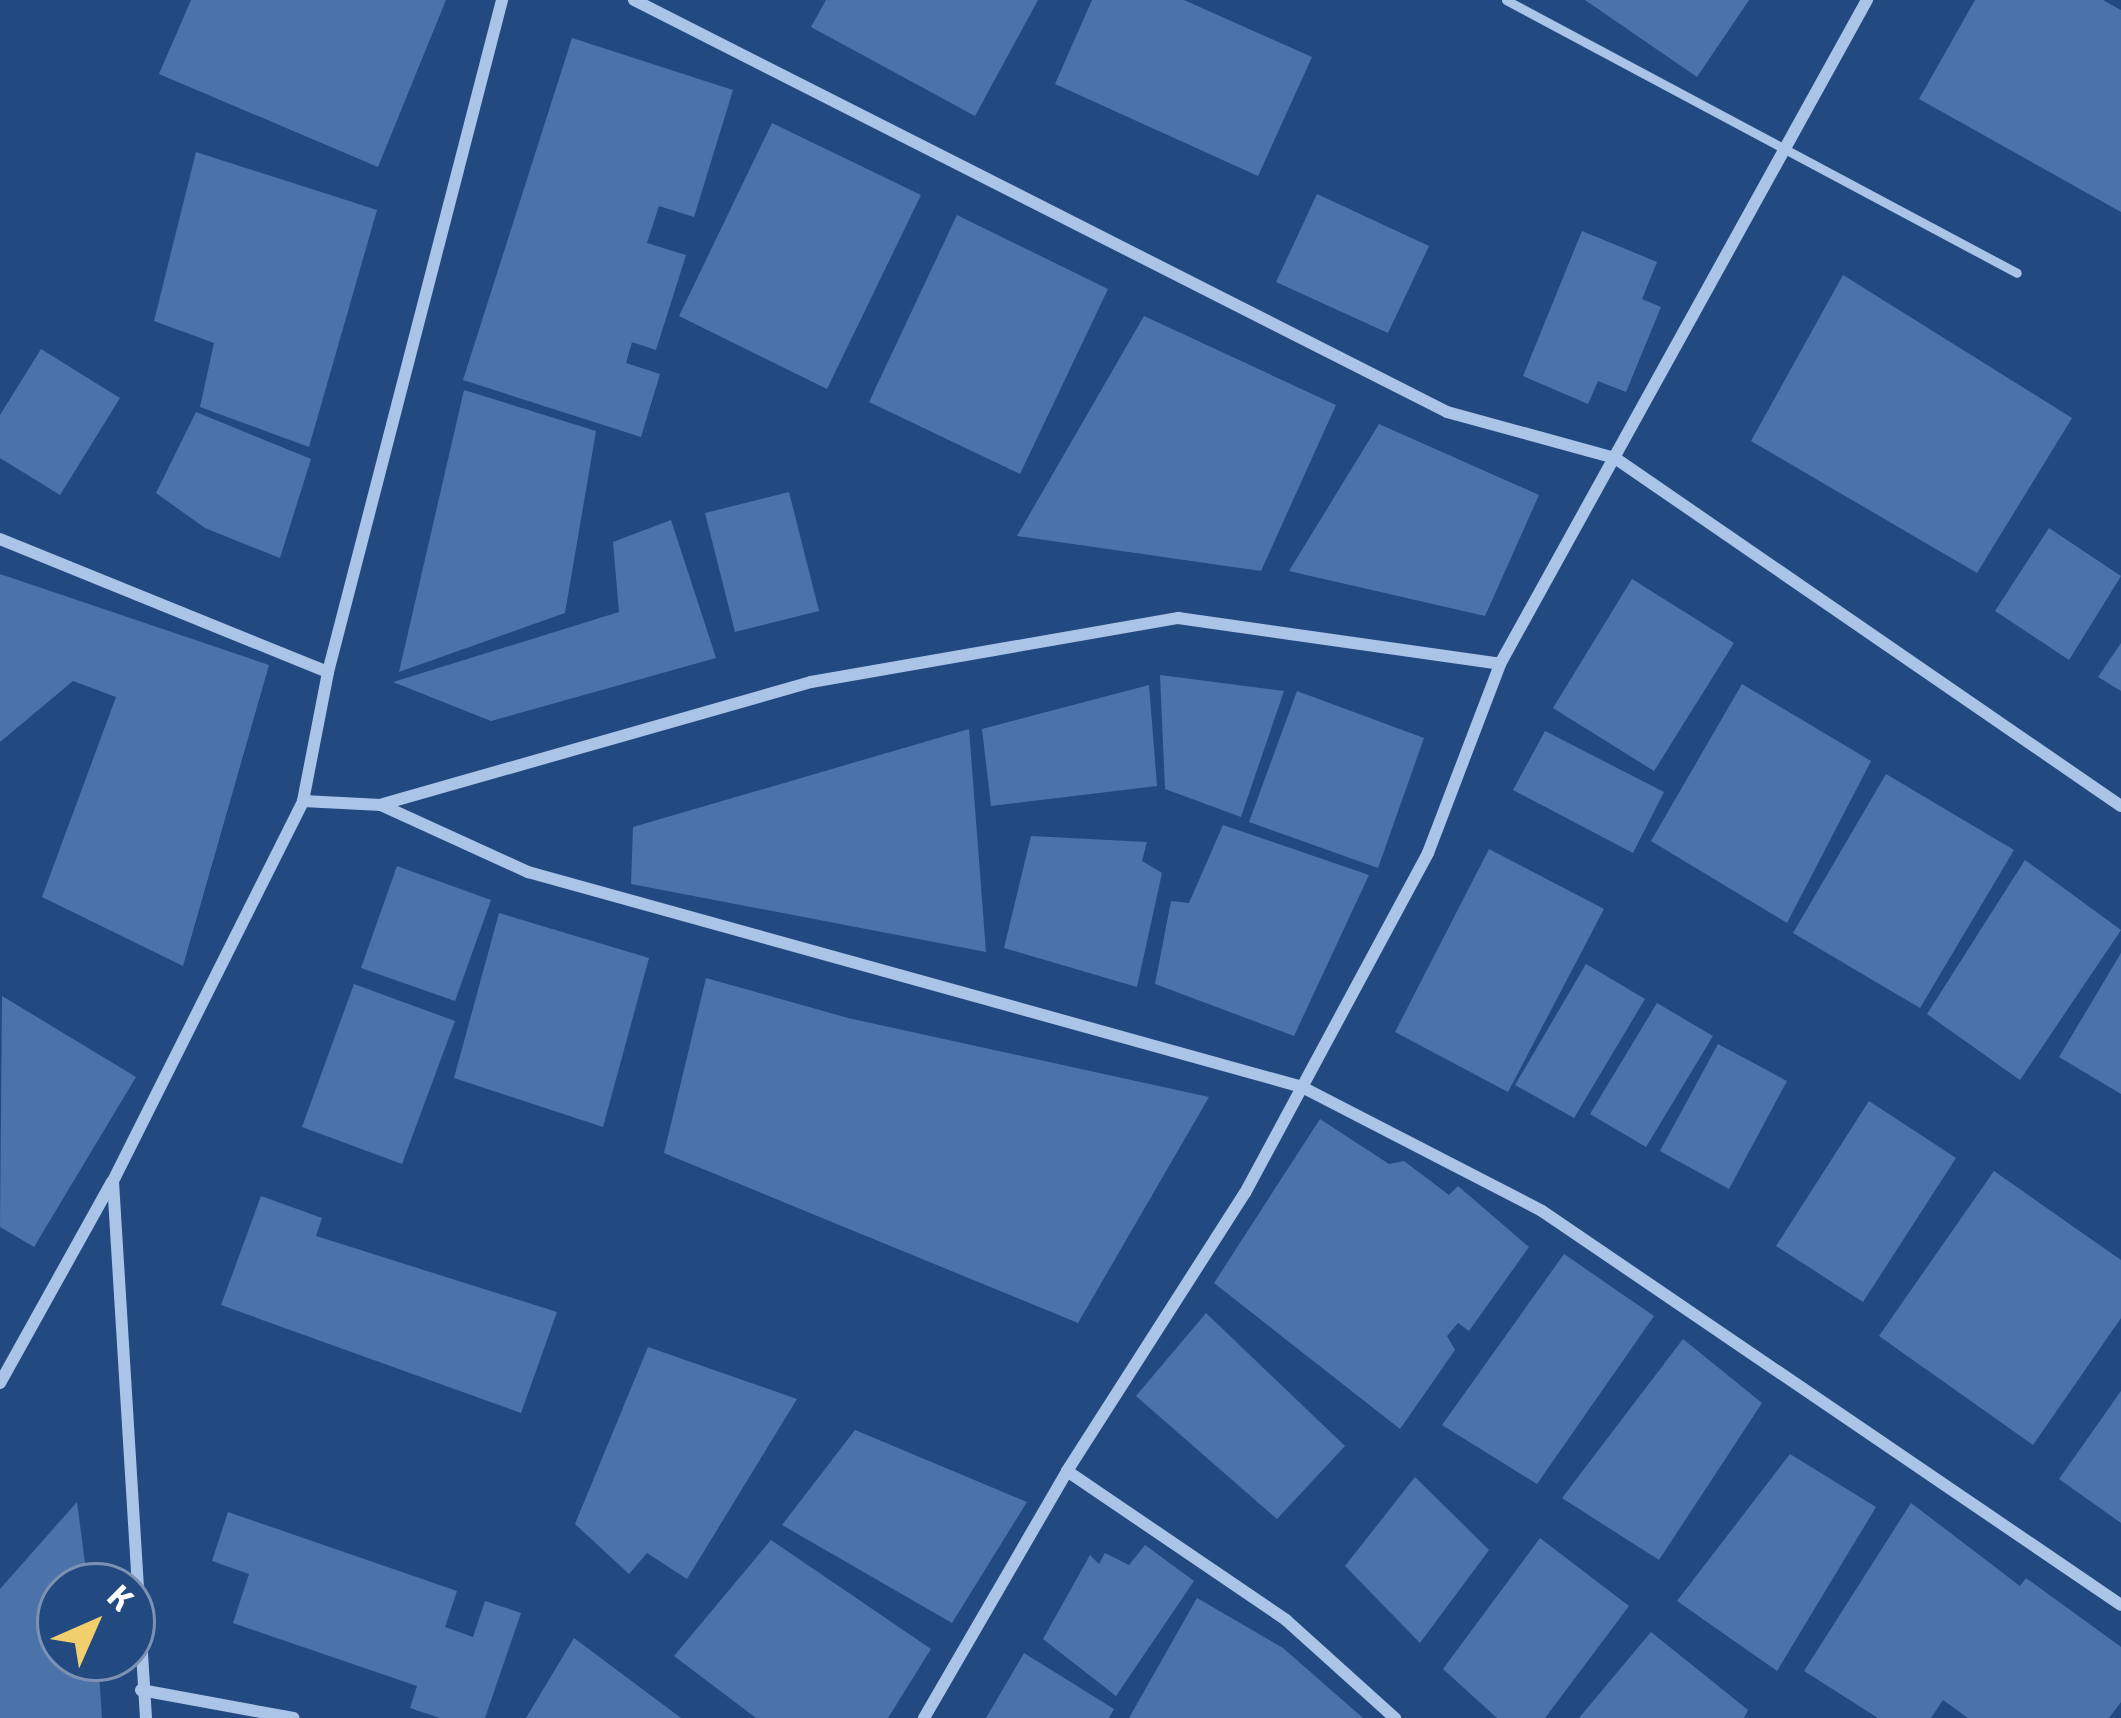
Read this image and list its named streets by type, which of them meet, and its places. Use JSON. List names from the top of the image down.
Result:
{
  "north": "top right"
}
